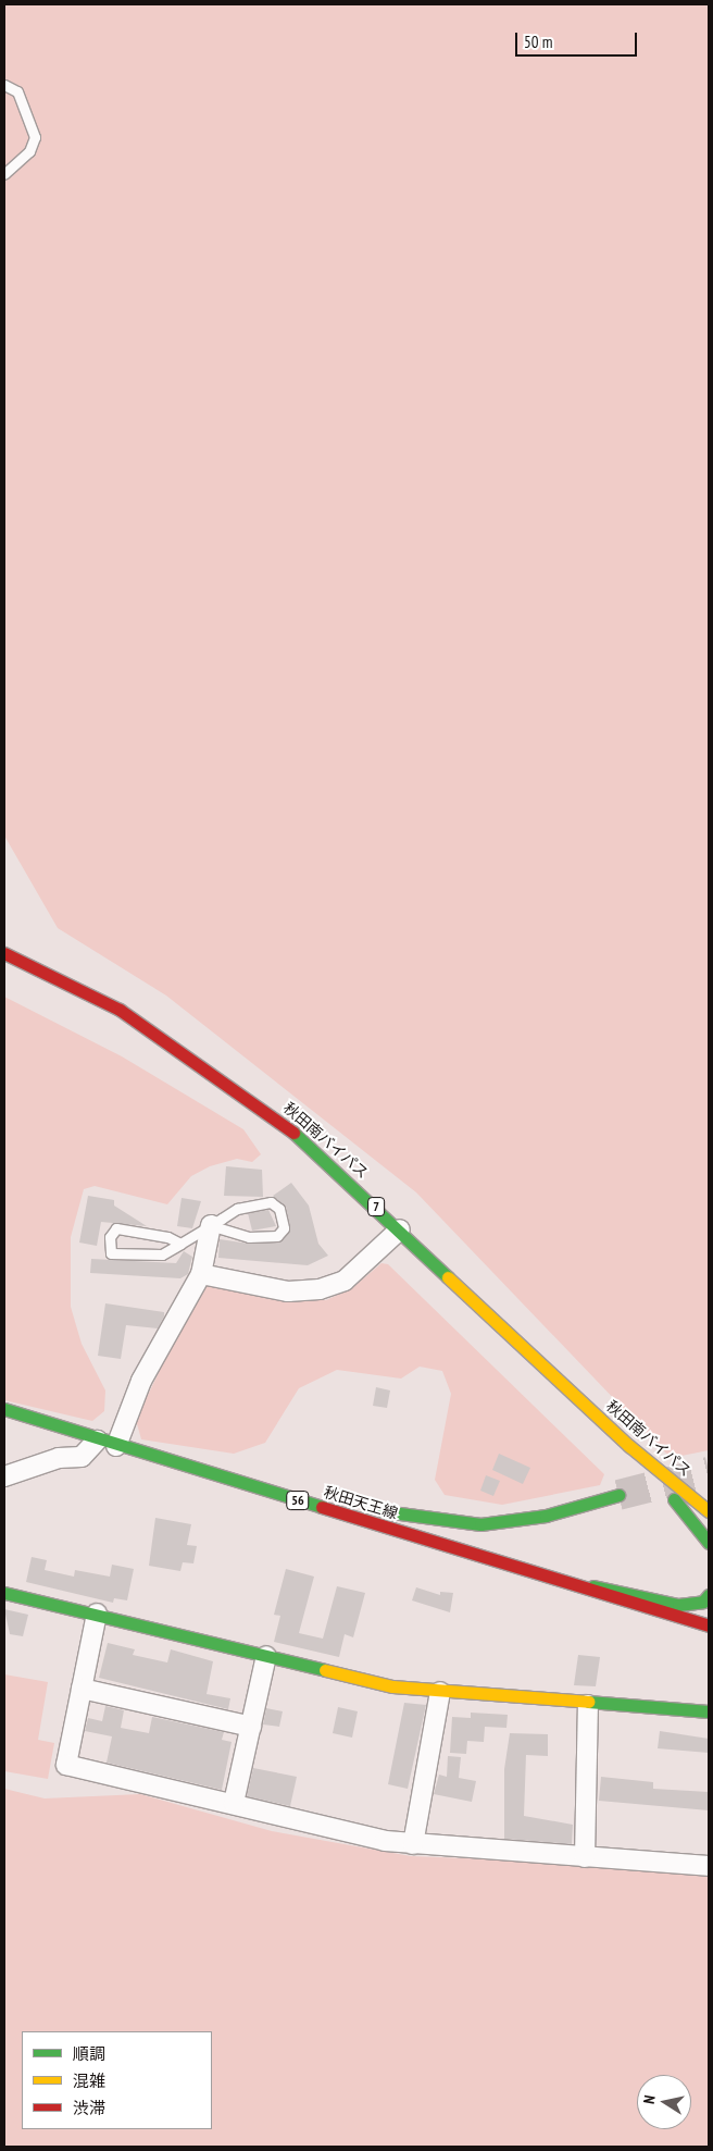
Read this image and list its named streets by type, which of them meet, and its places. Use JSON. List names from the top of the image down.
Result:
{
  "streets": {
    "main road": [
      "秋田南バイパス",
      "7",
      "56",
      "秋田天王線"
    ]
  },
  "legend": ["順調", "混雑", "渋滞"],
  "scale_bar": "50 m",
  "north": "left"
}
